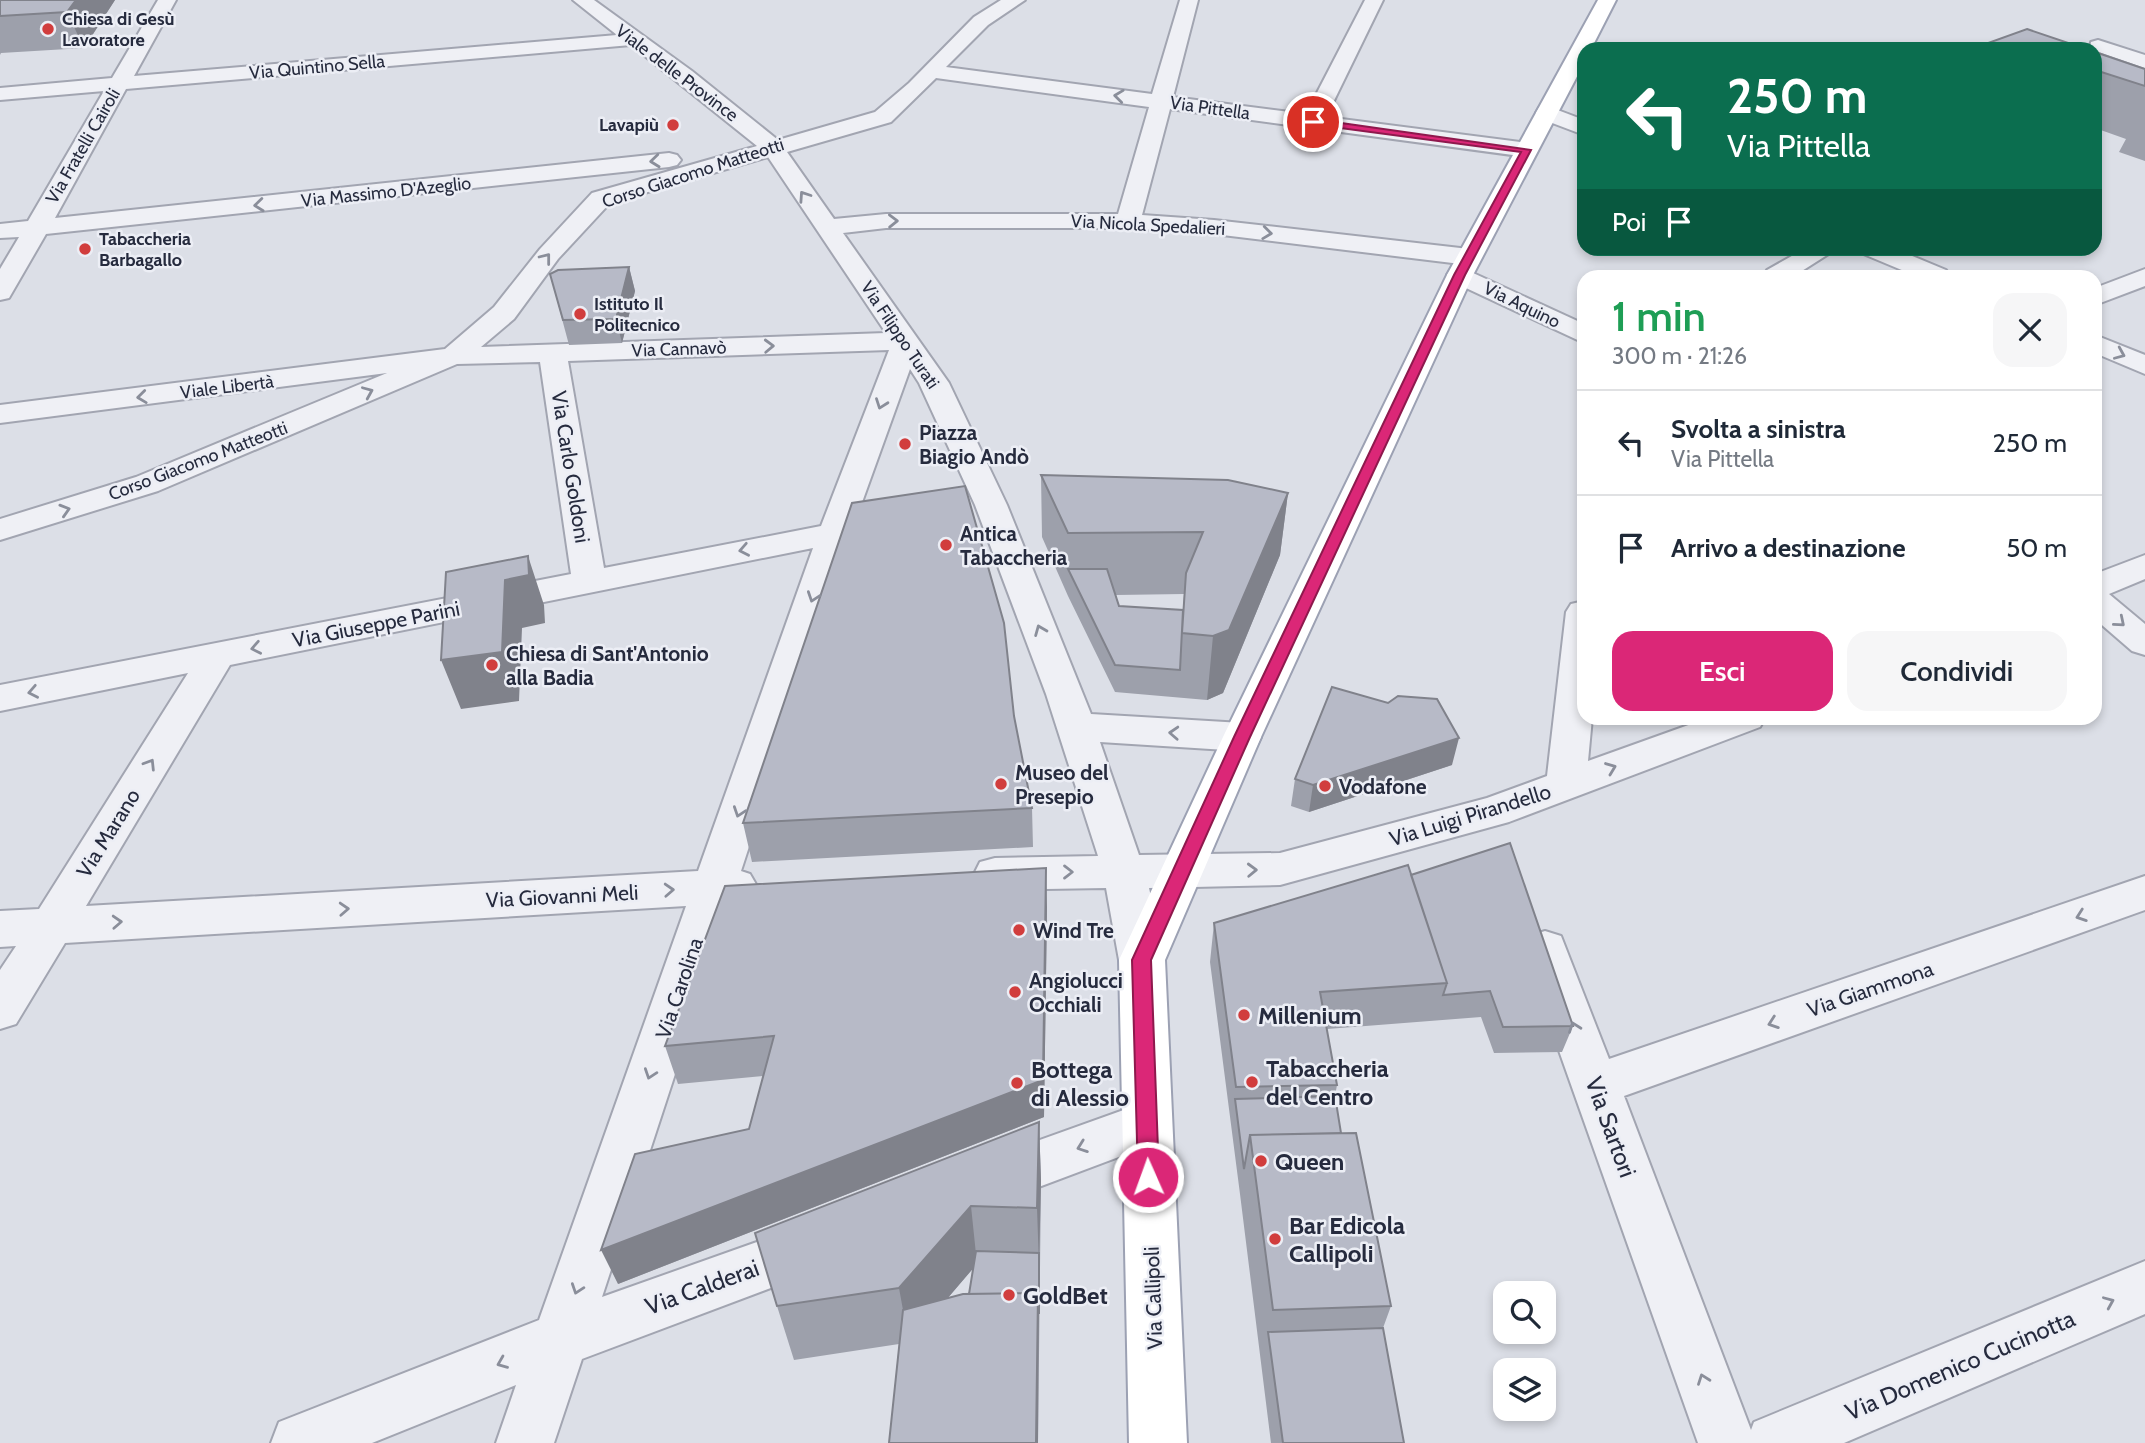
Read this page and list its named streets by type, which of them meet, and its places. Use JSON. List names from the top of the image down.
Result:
{
  "streets": {
    "main road": ["Via Callipoli"],
    "street": [
      "Via Quintino Sella",
      "Viale delle Province",
      "Via Pittella",
      "Via Fratelli Cairoli",
      "Corso Giacomo Matteotti",
      "Via Massimo D'Azeglio",
      "Via Nicola Spedalieri",
      "Via Aquino",
      "Via Filippo Turati",
      "Via Cannavò",
      "Viale Libertà",
      "Via Carlo Goldoni",
      "Via Giuseppe Parini",
      "Via Luigi Pirandello",
      "Via Marano",
      "Via Giovanni Meli",
      "Via Carolina",
      "Via Giammona",
      "Via Sartori",
      "Via Calderai",
      "Via Domenico Cucinotta"
    ]
  },
  "crossings": [
    ["Via Quintino Sella", "Viale delle Province"],
    ["Via Quintino Sella", "Via Fratelli Cairoli"],
    ["Viale delle Province", "Corso Giacomo Matteotti"],
    ["Viale delle Province", "Via Massimo D'Azeglio"],
    ["Viale delle Province", "Via Filippo Turati"],
    ["Via Pittella", "Corso Giacomo Matteotti"],
    ["Via Pittella", "Via Callipoli"],
    ["Via Fratelli Cairoli", "Via Massimo D'Azeglio"],
    ["Corso Giacomo Matteotti", "Via Massimo D'Azeglio"],
    ["Corso Giacomo Matteotti", "Via Filippo Turati"],
    ["Corso Giacomo Matteotti", "Via Cannavò"],
    ["Corso Giacomo Matteotti", "Viale Libertà"],
    ["Via Massimo D'Azeglio", "Via Filippo Turati"],
    ["Via Nicola Spedalieri", "Via Aquino"],
    ["Via Nicola Spedalieri", "Via Filippo Turati"],
    ["Via Nicola Spedalieri", "Via Callipoli"],
    ["Via Aquino", "Via Callipoli"],
    ["Via Filippo Turati", "Via Cannavò"],
    ["Via Filippo Turati", "Via Luigi Pirandello"],
    ["Via Filippo Turati", "Via Carolina"],
    ["Via Filippo Turati", "Via Callipoli"],
    ["Via Cannavò", "Viale Libertà"],
    ["Via Cannavò", "Via Carlo Goldoni"],
    ["Via Cannavò", "Via Carolina"],
    ["Via Carlo Goldoni", "Via Giuseppe Parini"],
    ["Via Giuseppe Parini", "Via Marano"],
    ["Via Giuseppe Parini", "Via Carolina"],
    ["Via Luigi Pirandello", "Via Callipoli"],
    ["Via Marano", "Via Giovanni Meli"],
    ["Via Giovanni Meli", "Via Carolina"],
    ["Via Carolina", "Via Calderai"],
    ["Via Giammona", "Via Sartori"]
  ],
  "one_way": [
    "Via Pittella",
    "Corso Giacomo Matteotti",
    "Via Massimo D'Azeglio",
    "Via Nicola Spedalieri",
    "Via Filippo Turati",
    "Via Cannavò",
    "Viale Libertà",
    "Via Giuseppe Parini",
    "Via Luigi Pirandello",
    "Via Marano",
    "Via Giovanni Meli",
    "Via Carolina",
    "Via Giammona",
    "Via Sartori",
    "Via Calderai",
    "Via Domenico Cucinotta"
  ],
  "places": [
    "Chiesa di Gesù Lavoratore",
    "Lavapiù",
    "Tabaccheria Barbagallo",
    "Istituto Il Politecnico",
    "Piazza Biagio Andò",
    "Antica Tabaccheria",
    "Chiesa di Sant'Antonio alla Badia",
    "Museo del Presepio",
    "Vodafone",
    "Wind Tre",
    "Angiolucci Occhiali",
    "Millenium",
    "Tabaccheria del Centro",
    "Bottega di Alessio",
    "Queen",
    "Bar Edicola Callipoli",
    "GoldBet"
  ],
  "page": {
    "turn": ["250 m", "Via Pittella"],
    "then": "Poi",
    "heading": ["1 min", "300 m · 21:26"],
    "list": [
      {
        "name": "Svolta a sinistra",
        "note": "Via Pittella",
        "value": "250 m"
      },
      {
        "name": "Arrivo a destinazione",
        "value": "50 m"
      }
    ],
    "buttons": ["Esci", "Condividi"]
  }
}
